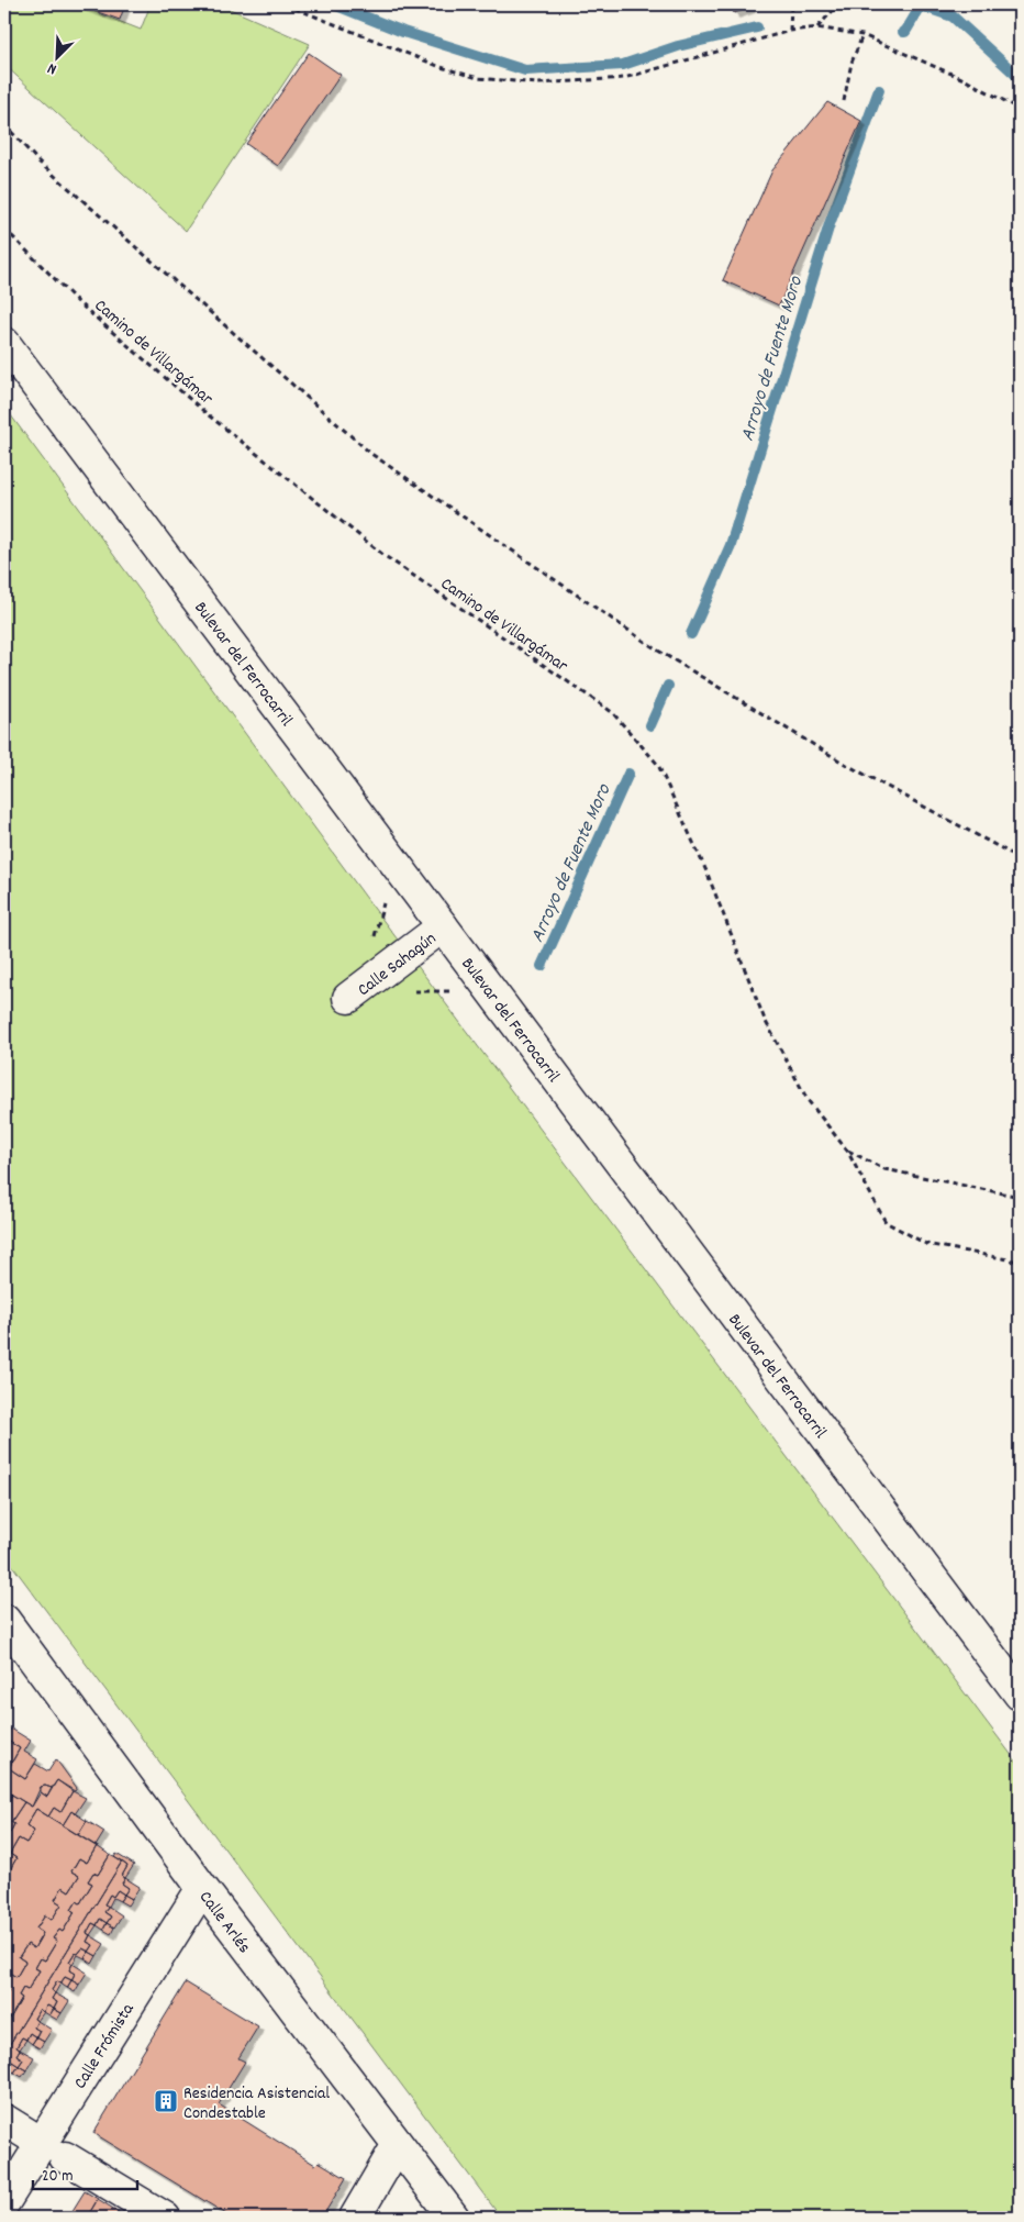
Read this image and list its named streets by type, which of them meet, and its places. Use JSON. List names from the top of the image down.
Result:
{
  "streets": {
    "main road": [
      "Bulevar del Ferrocarril",
      "Calle Sahagún",
      "Calle Arlés",
      "Calle Frómista"
    ],
    "path": ["Camino de Villargámar"]
  },
  "crossings": [
    ["Bulevar del Ferrocarril", "Calle Sahagún"],
    ["Calle Arlés", "Calle Frómista"]
  ],
  "water": ["Arroyo de Fuente Moro"],
  "places": {
    "building": ["Residencia Asistencial Condestable"]
  },
  "scale_bar": "20 m",
  "north": "bottom left"
}
